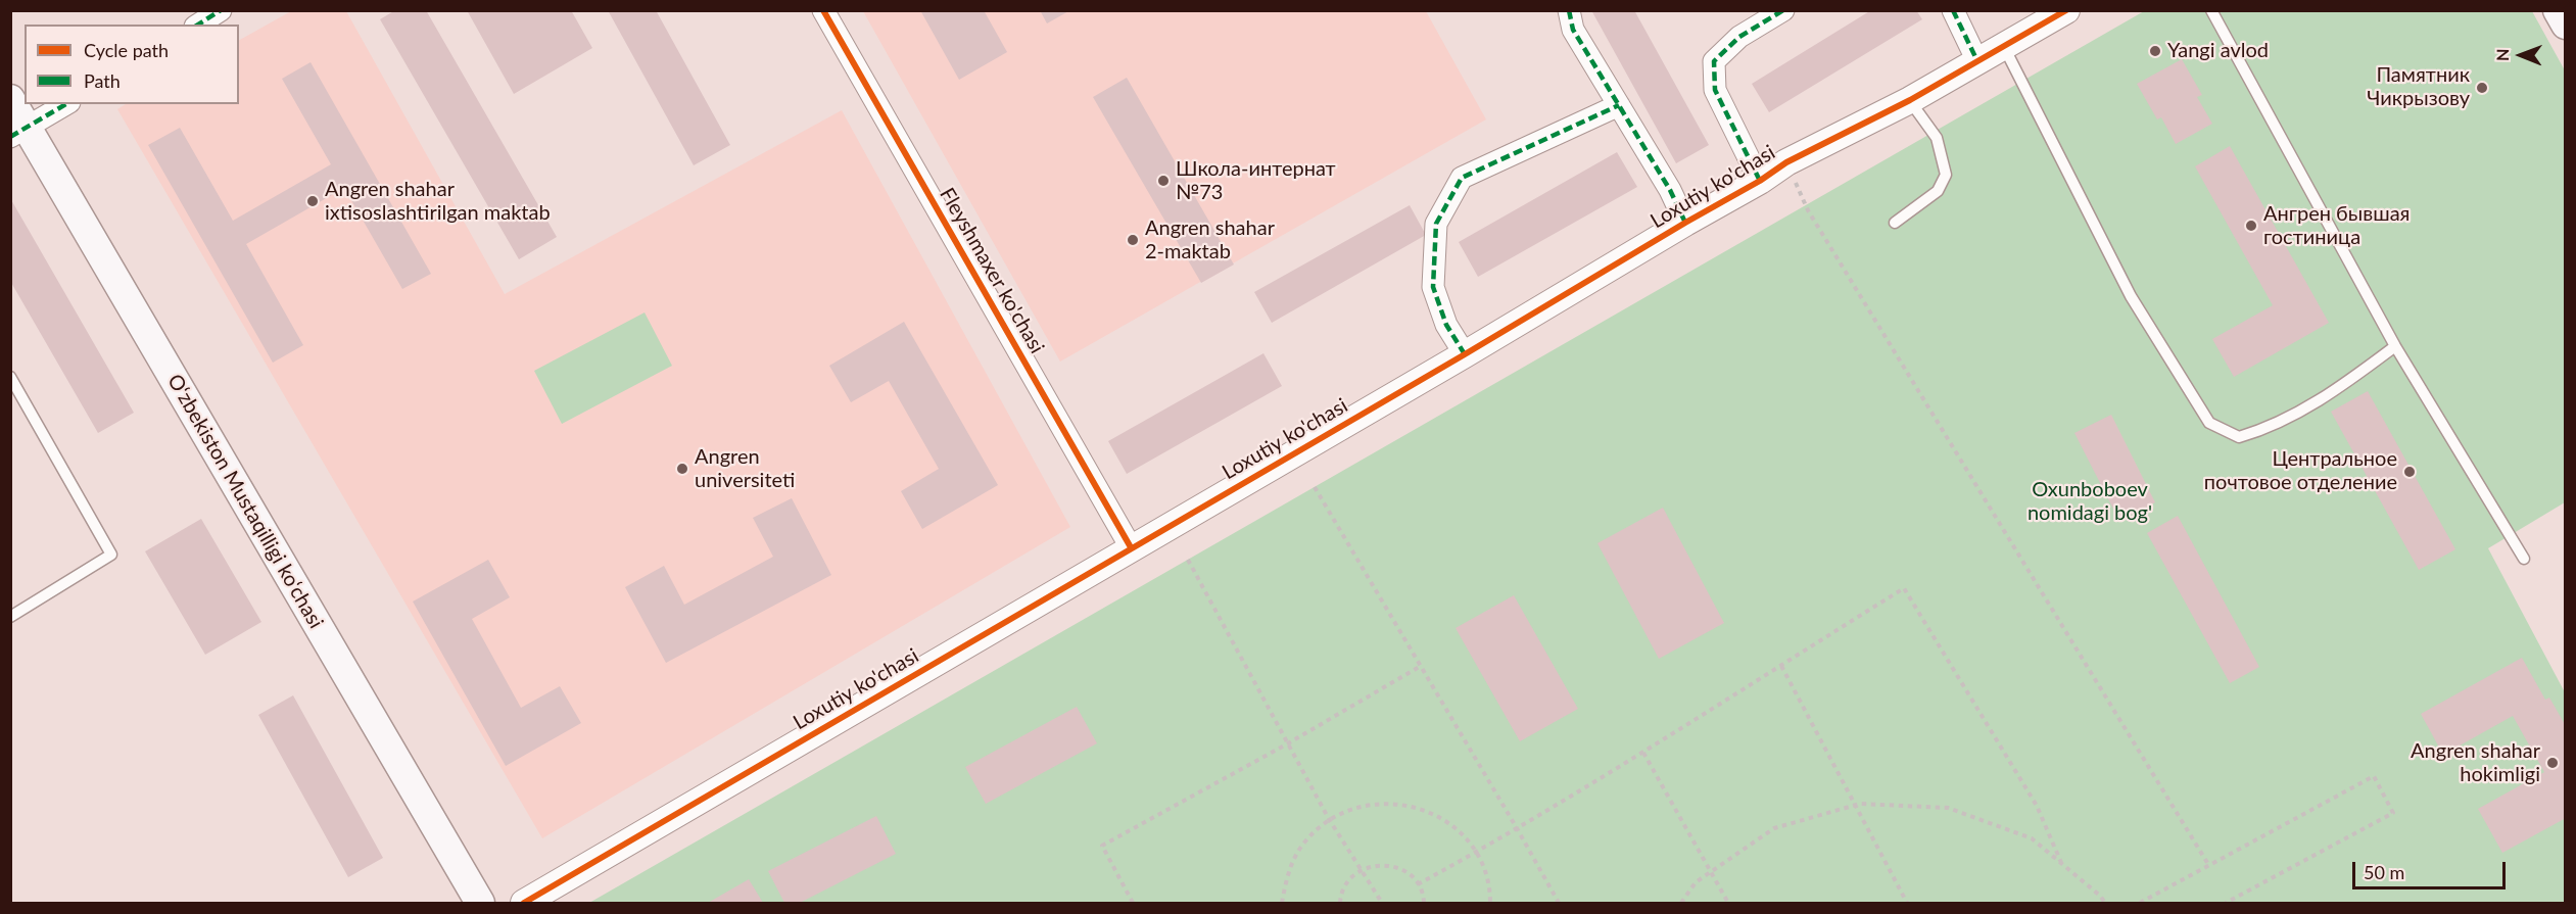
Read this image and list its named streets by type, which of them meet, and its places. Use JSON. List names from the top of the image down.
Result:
{
  "streets": {
    "main road": ["O‘zbekiston Mustaqilligi ko‘chasi"],
    "street": ["Loxutiy ko'chasi", "Fleyshmaxer ko'chasi"]
  },
  "crossings": [
    ["Loxutiy ko'chasi", "Fleyshmaxer ko'chasi"]
  ],
  "parks": ["Oxunboboev nomidagi bog'"],
  "places": [
    "Yangi avlod",
    "Памятник Чикрызову",
    "Школа-интернат №73",
    "Angren shahar ixtisoslashtirilgan maktab",
    "Ангрен бывшая гостиница",
    "Angren shahar 2-maktab",
    "Angren universiteti",
    "Центральное почтовое отделение",
    "Angren shahar hokimligi"
  ],
  "legend": ["Cycle path", "Path"],
  "scale_bar": "50 m",
  "north": "left"
}
